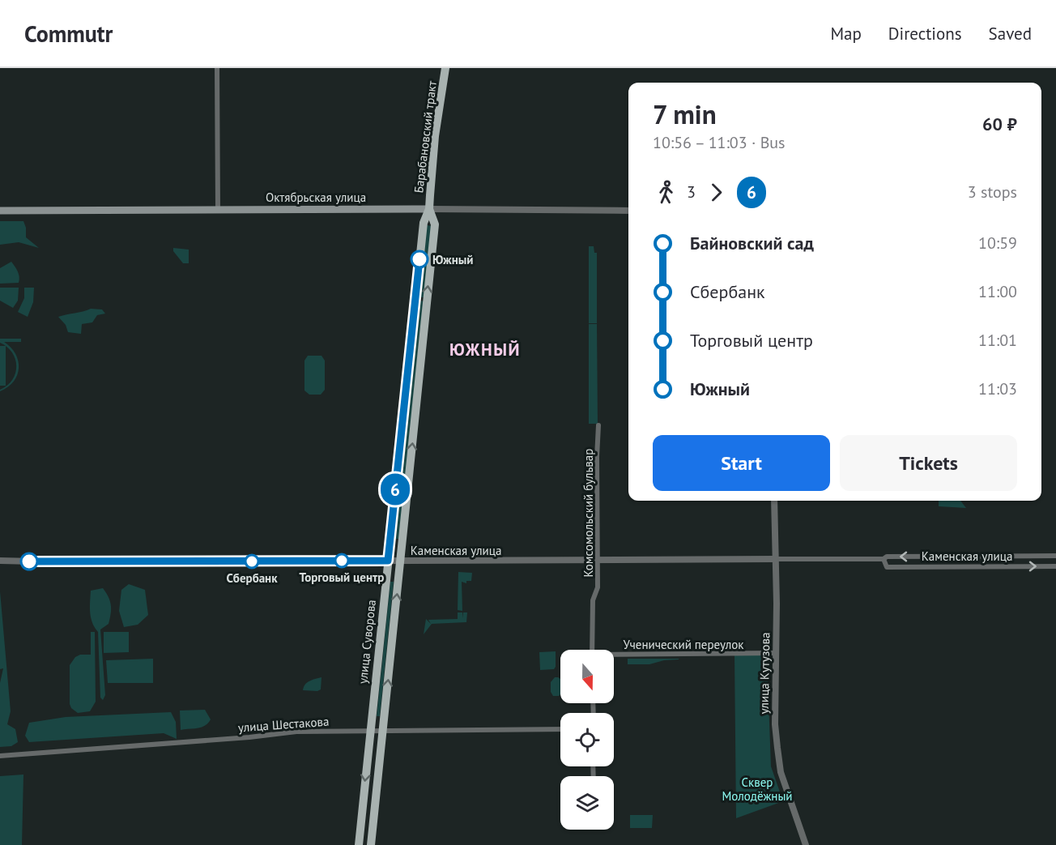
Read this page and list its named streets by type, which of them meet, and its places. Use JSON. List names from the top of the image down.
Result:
{
  "streets": {
    "main road": ["Барабановский тракт", "Октябрьская улица", "улица Суворова"],
    "street": [
      "Комсомольский бульвар",
      "Каменская улица",
      "Ученический переулок",
      "улица Кутузова",
      "улица Шестакова"
    ]
  },
  "crossings": [
    ["Барабановский тракт", "Октябрьская улица"],
    ["Барабановский тракт", "улица Суворова"],
    ["Октябрьская улица", "улица Суворова"],
    ["Комсомольский бульвар", "Каменская улица"],
    ["Каменская улица", "улица Суворова"],
    ["Каменская улица", "улица Кутузова"],
    ["улица Суворова", "улица Шестакова"],
    ["Ученический переулок", "улица Кутузова"]
  ],
  "districts": ["ЮЖНЫЙ"],
  "parks": ["Сквер Молодёжный"],
  "places": ["Южный", "Торговый центр", "Сбербанк"],
  "lines": ["bus line 6"],
  "north": "bottom",
  "page": {
    "header": "Commutr",
    "nav": ["Map", "Directions", "Saved"],
    "on_map": "6",
    "heading": ["7 min", "10:56 – 11:03 · Bus", "60 ₽"],
    "legs": ["3", "6", "3 stops"],
    "list": [
      {
        "name": "Байновский сад",
        "value": "10:59"
      },
      {
        "name": "Сбербанк",
        "value": "11:00"
      },
      {
        "name": "Торговый центр",
        "value": "11:01"
      },
      {
        "name": "Южный",
        "value": "11:03"
      }
    ],
    "buttons": ["Start", "Tickets"]
  }
}
